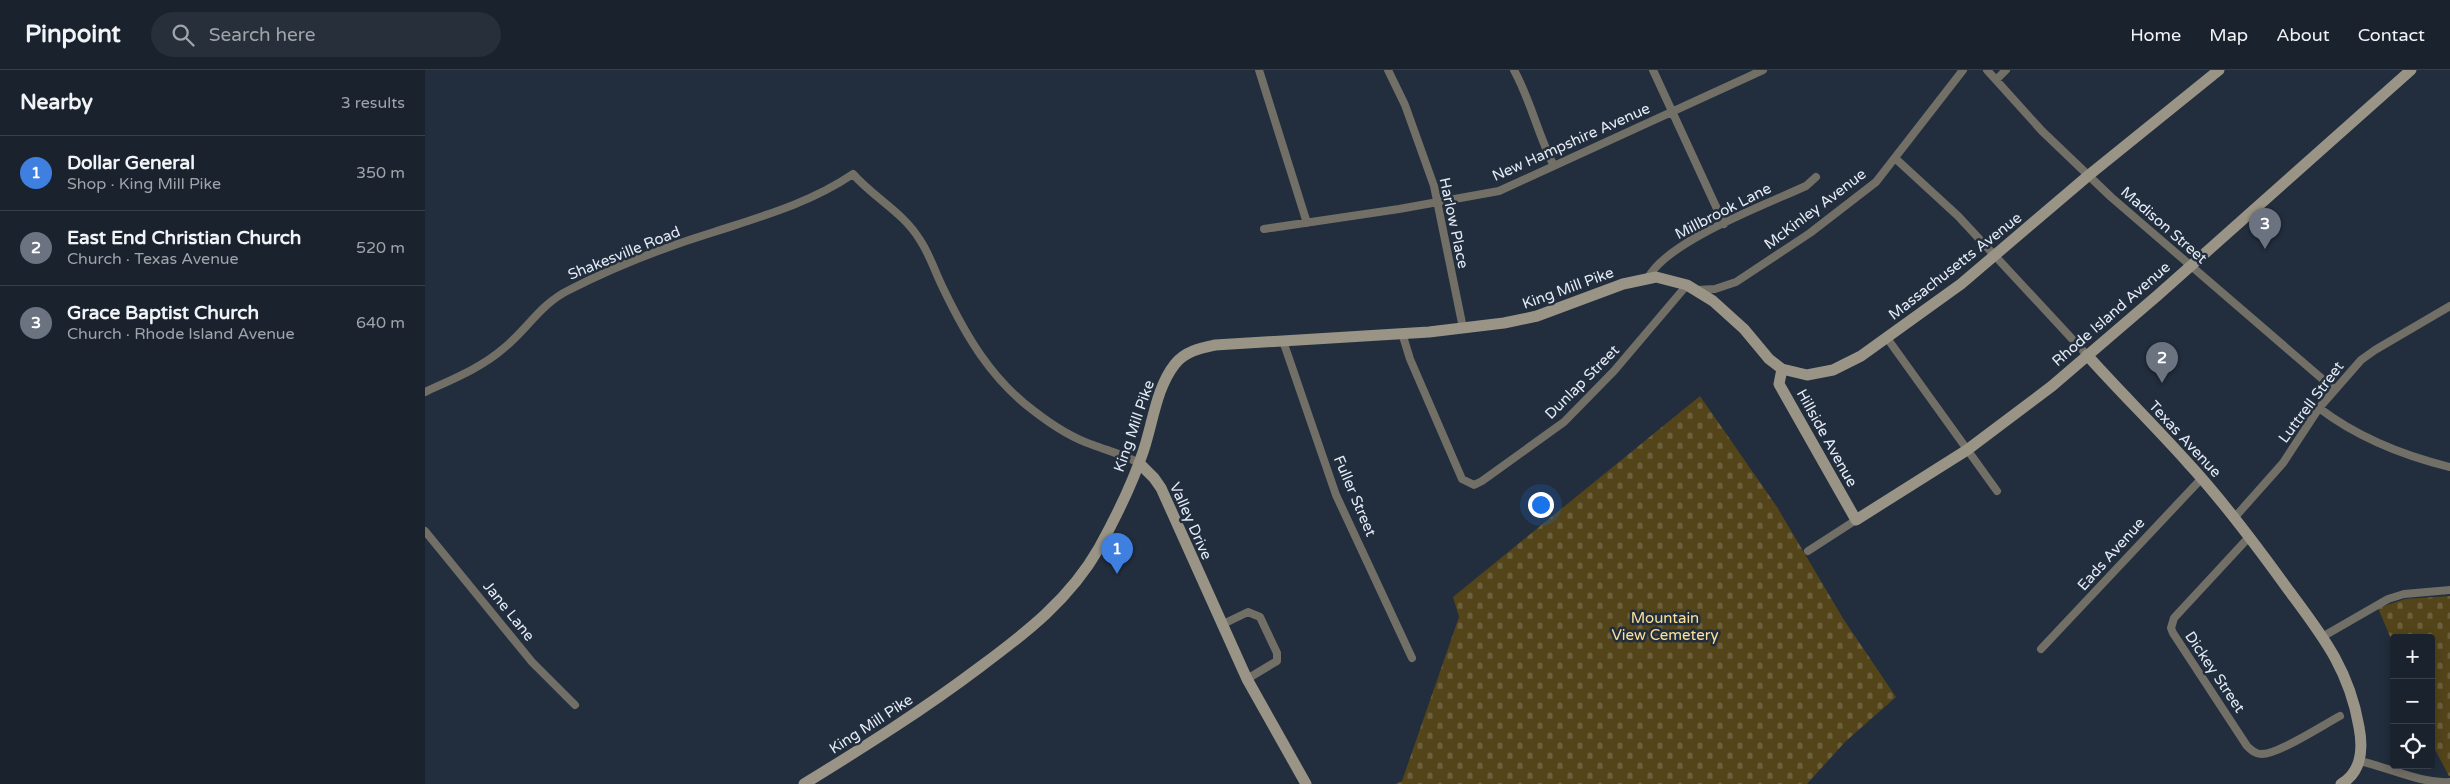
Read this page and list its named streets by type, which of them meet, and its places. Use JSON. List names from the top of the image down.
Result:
{
  "streets": {
    "main road": [
      "Massachusetts Avenue",
      "King Mill Pike",
      "Rhode Island Avenue",
      "Hillside Avenue",
      "Texas Avenue",
      "Valley Drive"
    ],
    "street": [
      "New Hampshire Avenue",
      "McKinley Avenue",
      "Millbrook Lane",
      "Harlow Place",
      "Madison Street",
      "Shakesville Road",
      "Dunlap Street",
      "Luttrell Street",
      "Fuller Street",
      "Eads Avenue",
      "Jane Lane",
      "Dickey Street"
    ]
  },
  "crossings": [
    ["New Hampshire Avenue", "Harlow Place"],
    ["McKinley Avenue", "Massachusetts Avenue"],
    ["McKinley Avenue", "King Mill Pike"],
    ["McKinley Avenue", "Dunlap Street"],
    ["McKinley Avenue", "Texas Avenue"],
    ["Millbrook Lane", "King Mill Pike"],
    ["Harlow Place", "King Mill Pike"],
    ["Madison Street", "Massachusetts Avenue"],
    ["Madison Street", "Rhode Island Avenue"],
    ["Madison Street", "Luttrell Street"],
    ["Shakesville Road", "Valley Drive"],
    ["Massachusetts Avenue", "King Mill Pike"],
    ["Massachusetts Avenue", "Dunlap Street"],
    ["Massachusetts Avenue", "Hillside Avenue"],
    ["Massachusetts Avenue", "Texas Avenue"],
    ["King Mill Pike", "Dunlap Street"],
    ["King Mill Pike", "Fuller Street"],
    ["King Mill Pike", "Valley Drive"],
    ["Rhode Island Avenue", "Hillside Avenue"],
    ["Rhode Island Avenue", "Texas Avenue"],
    ["Luttrell Street", "Texas Avenue"],
    ["Texas Avenue", "Eads Avenue"],
    ["Texas Avenue", "Dickey Street"]
  ],
  "parks": ["Mountain View Cemetery"],
  "page": {
    "header": "Pinpoint",
    "search": "Search here",
    "nav": [
      "Home",
      "Map",
      "About",
      "Contact"
    ],
    "heading": ["Nearby", "3 results"],
    "list": [
      {
        "mark": "1",
        "name": "Dollar General",
        "note": "Shop · King Mill Pike",
        "value": "350 m"
      },
      {
        "mark": "2",
        "name": "East End Christian Church",
        "note": "Church · Texas Avenue",
        "value": "520 m"
      },
      {
        "mark": "3",
        "name": "Grace Baptist Church",
        "note": "Church · Rhode Island Avenue",
        "value": "640 m"
      }
    ],
    "pins": ["3", "2", "1"],
    "map_buttons": ["+", "−"]
  }
}
